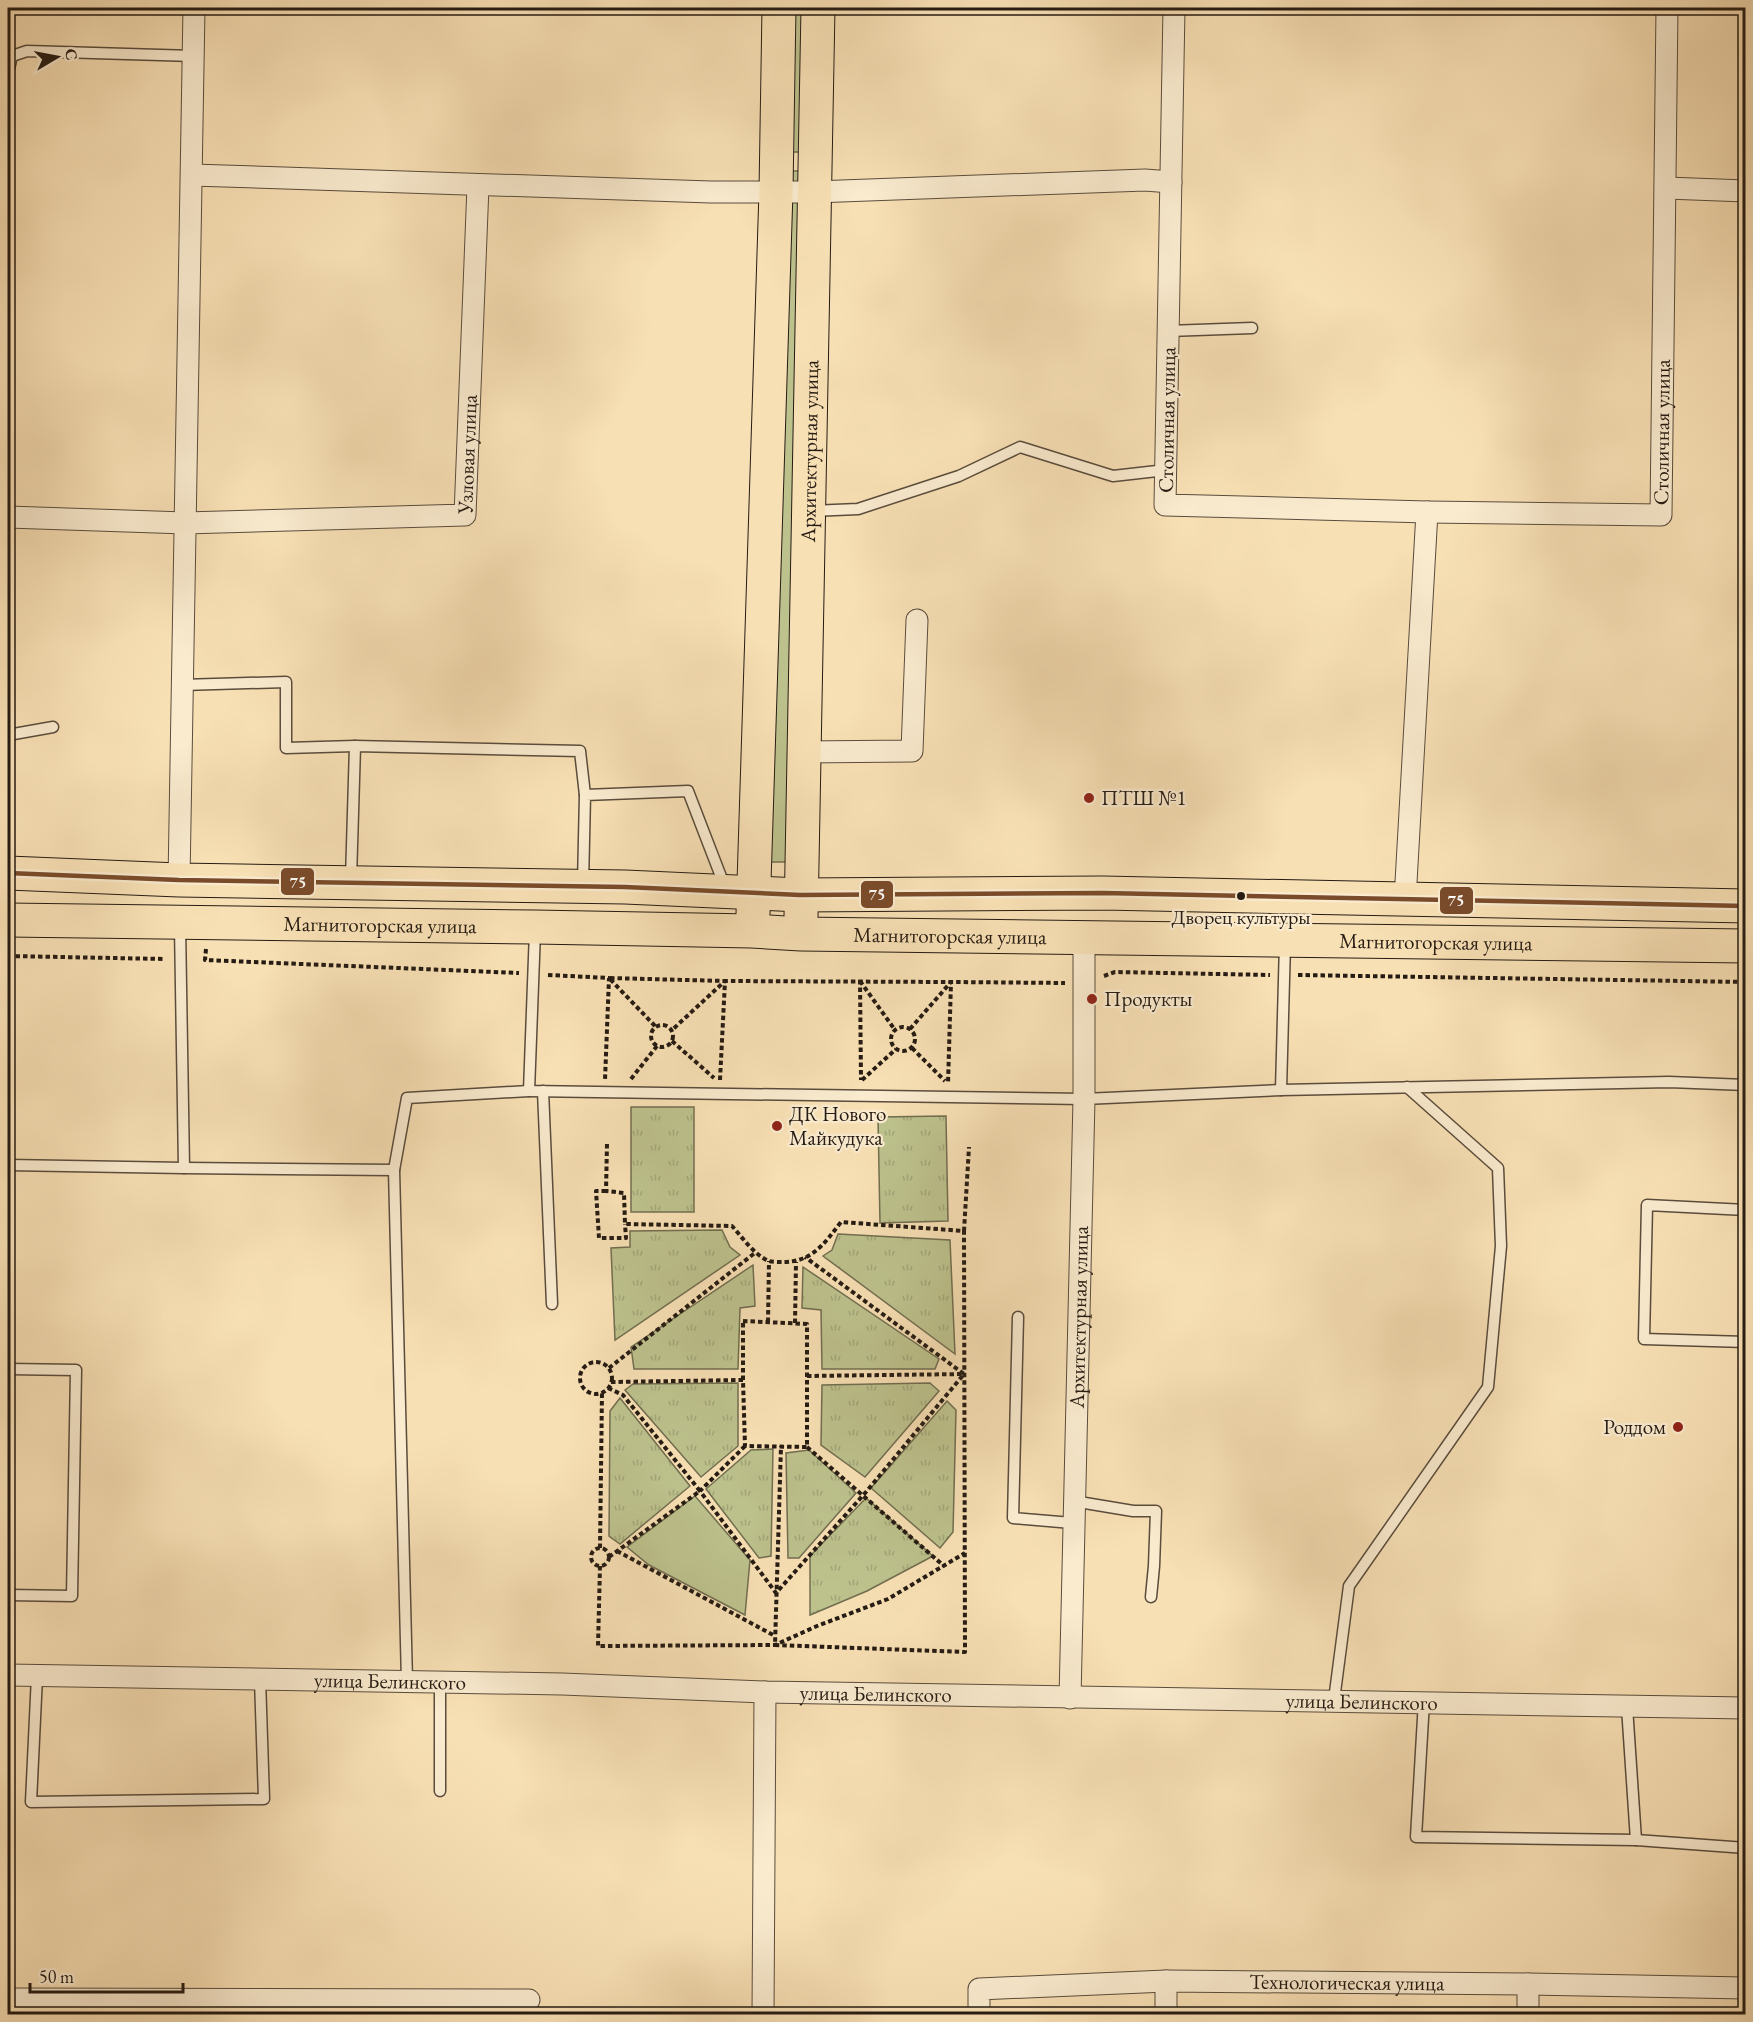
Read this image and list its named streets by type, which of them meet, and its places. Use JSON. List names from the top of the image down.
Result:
{
  "streets": {
    "main road": ["Архитектурная улица", "Магнитогорская улица"],
    "street": [
      "Столичная улица",
      "Узловая улица",
      "улица Белинского",
      "Технологическая улица"
    ]
  },
  "crossings": [
    ["Архитектурная улица", "Магнитогорская улица"],
    ["Архитектурная улица", "улица Белинского"]
  ],
  "places": [
    "ПТШ №1",
    "Дворец культуры",
    "Продукты",
    "ДК Нового Майкудука",
    "Роддом"
  ],
  "lines": ["transit line 75"],
  "scale_bar": "50 m",
  "north": "right"
}
